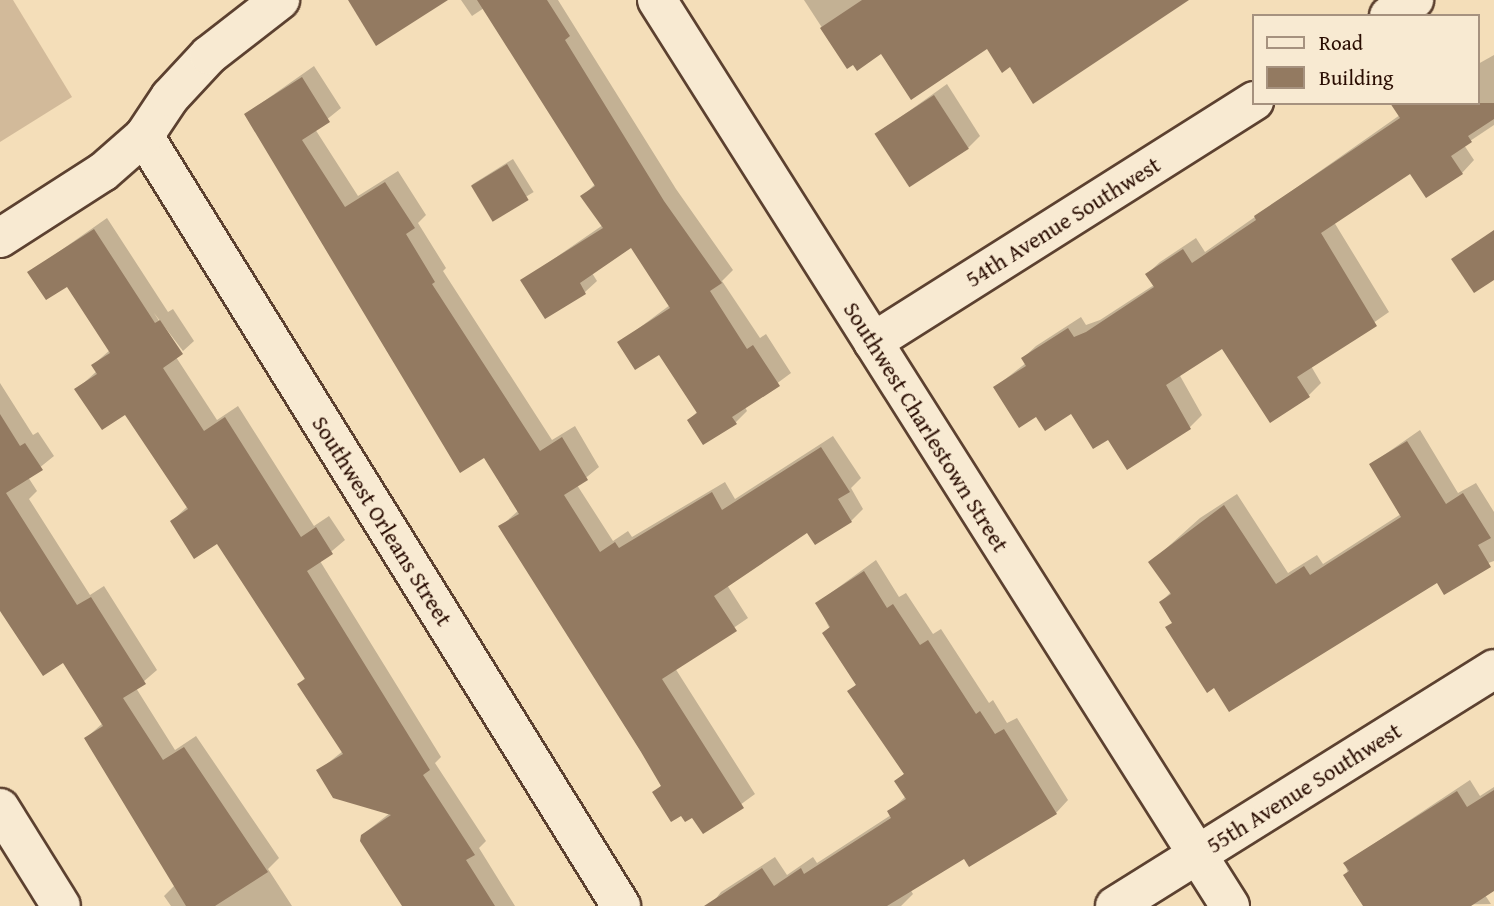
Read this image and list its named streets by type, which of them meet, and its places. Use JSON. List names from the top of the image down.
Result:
{
  "streets": {
    "street": [
      "54th Avenue Southwest",
      "Southwest Charlestown Street",
      "Southwest Orleans Street",
      "55th Avenue Southwest"
    ]
  },
  "crossings": [
    ["54th Avenue Southwest", "Southwest Charlestown Street"],
    ["Southwest Charlestown Street", "55th Avenue Southwest"]
  ],
  "legend": ["Road", "Building"]
}
